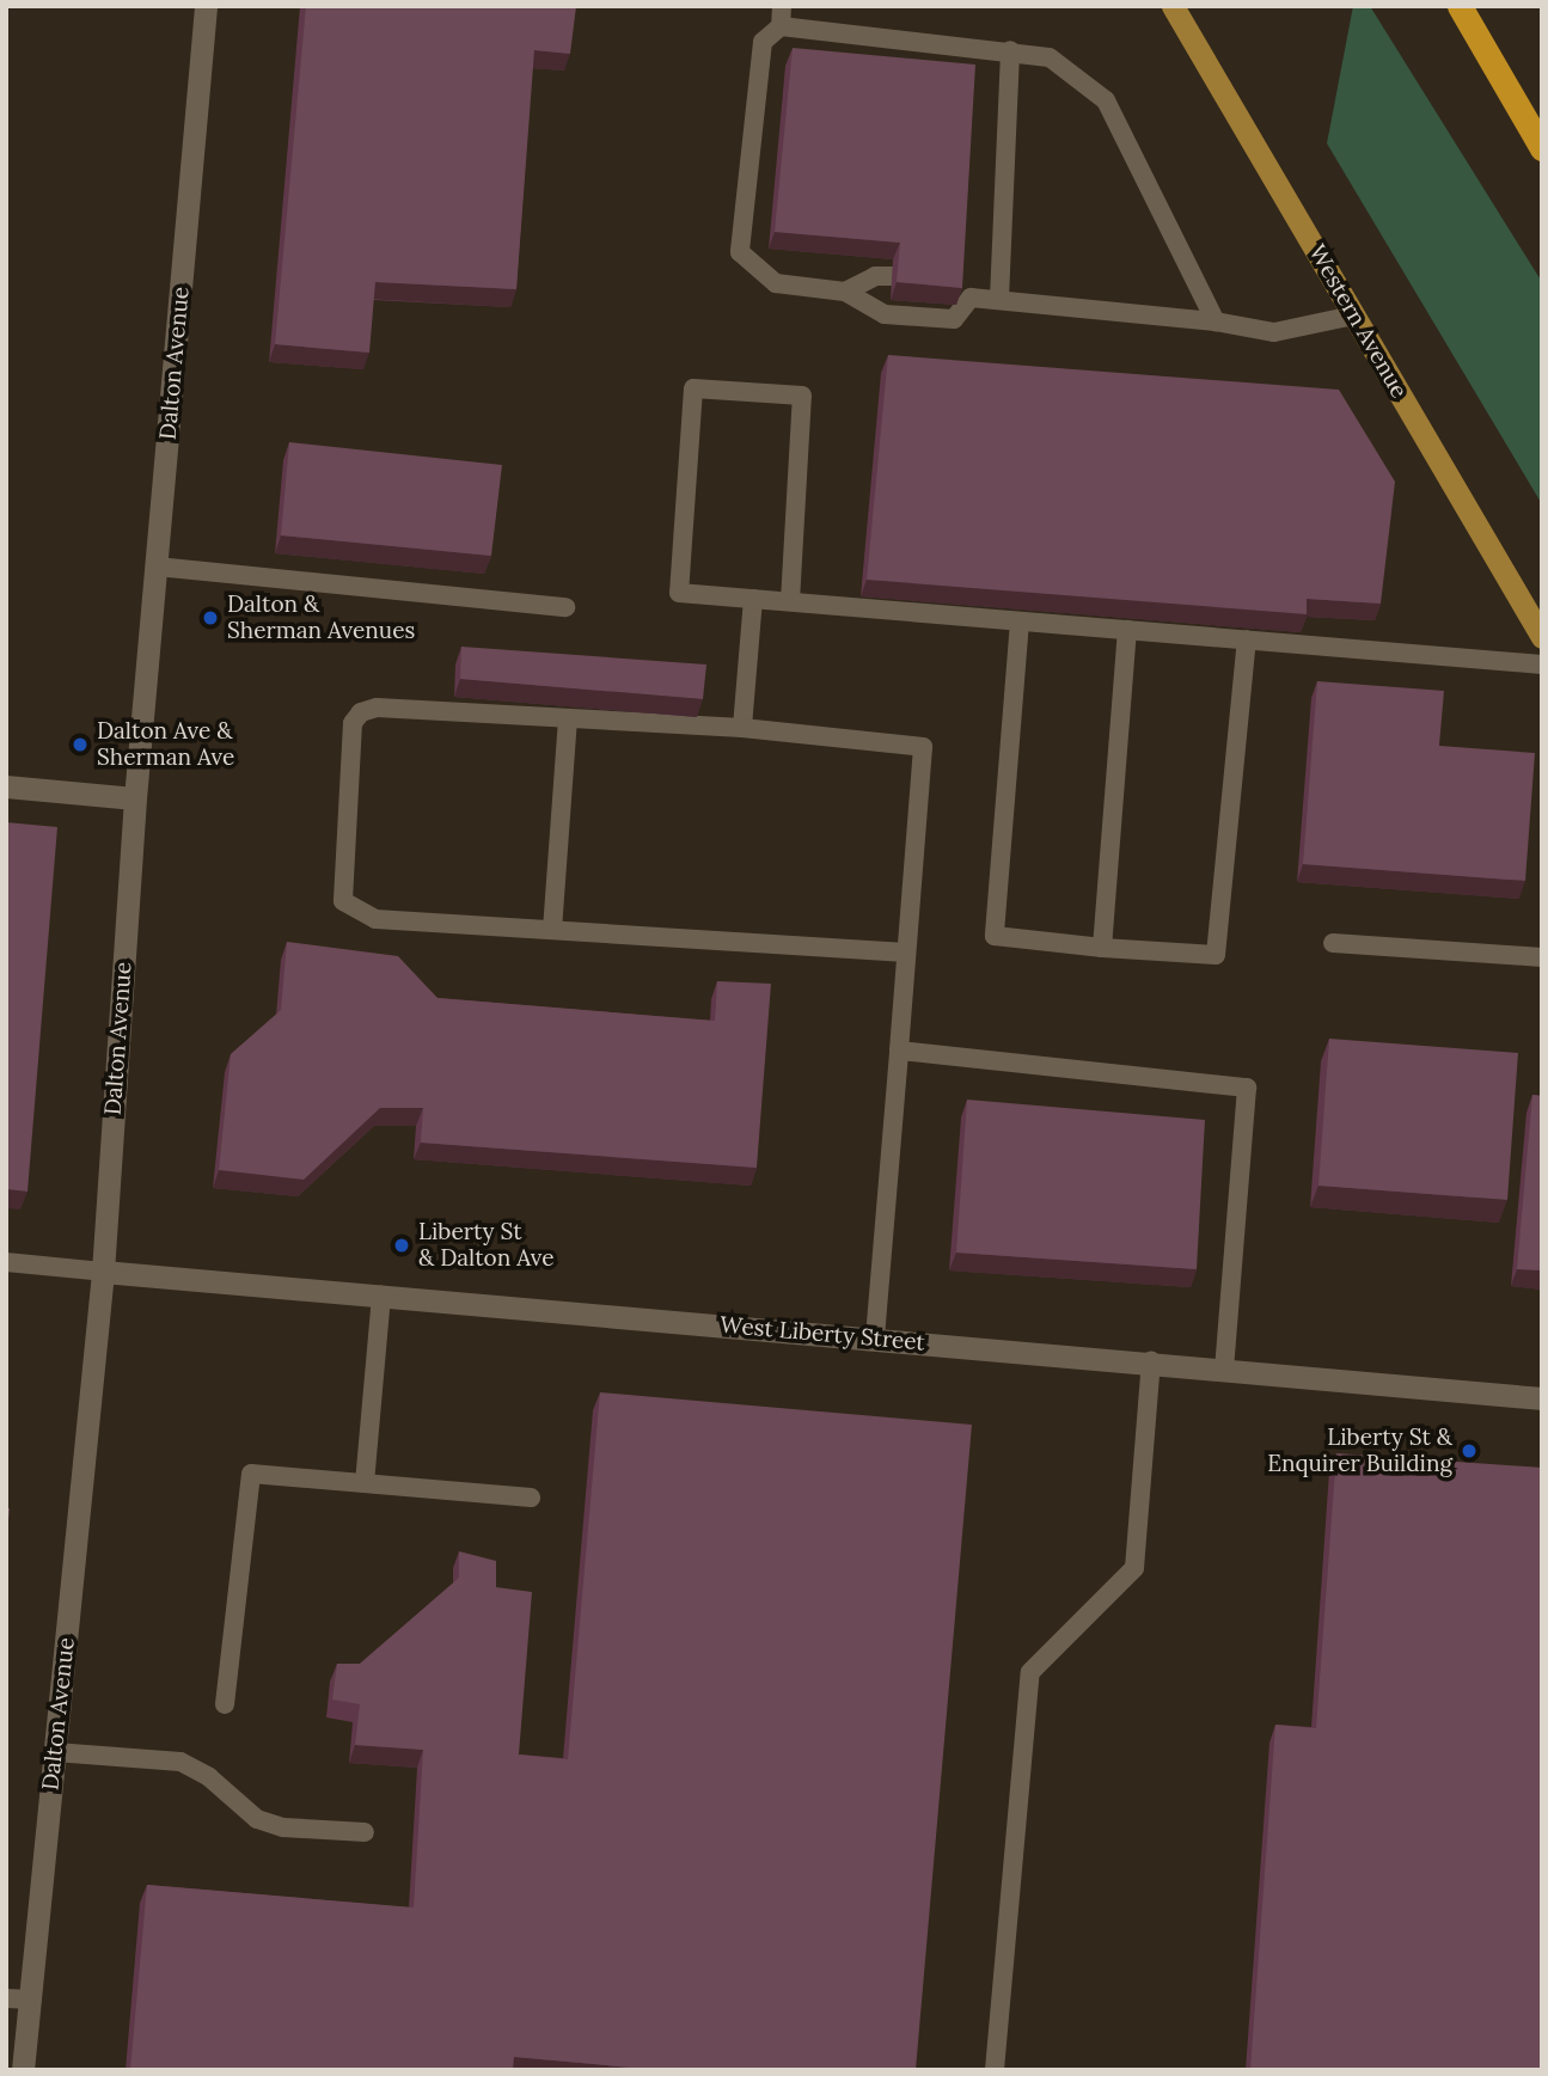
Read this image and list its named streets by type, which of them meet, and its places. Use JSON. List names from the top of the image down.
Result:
{
  "streets": {
    "main road": ["Western Avenue", "Dalton Avenue", "West Liberty Street"]
  },
  "crossings": [
    ["Dalton Avenue", "West Liberty Street"]
  ],
  "places": [
    "Dalton & Sherman Avenues",
    "Dalton Ave & Sherman Ave",
    "Liberty St & Dalton Ave",
    "Liberty St & Enquirer Building"
  ]
}
